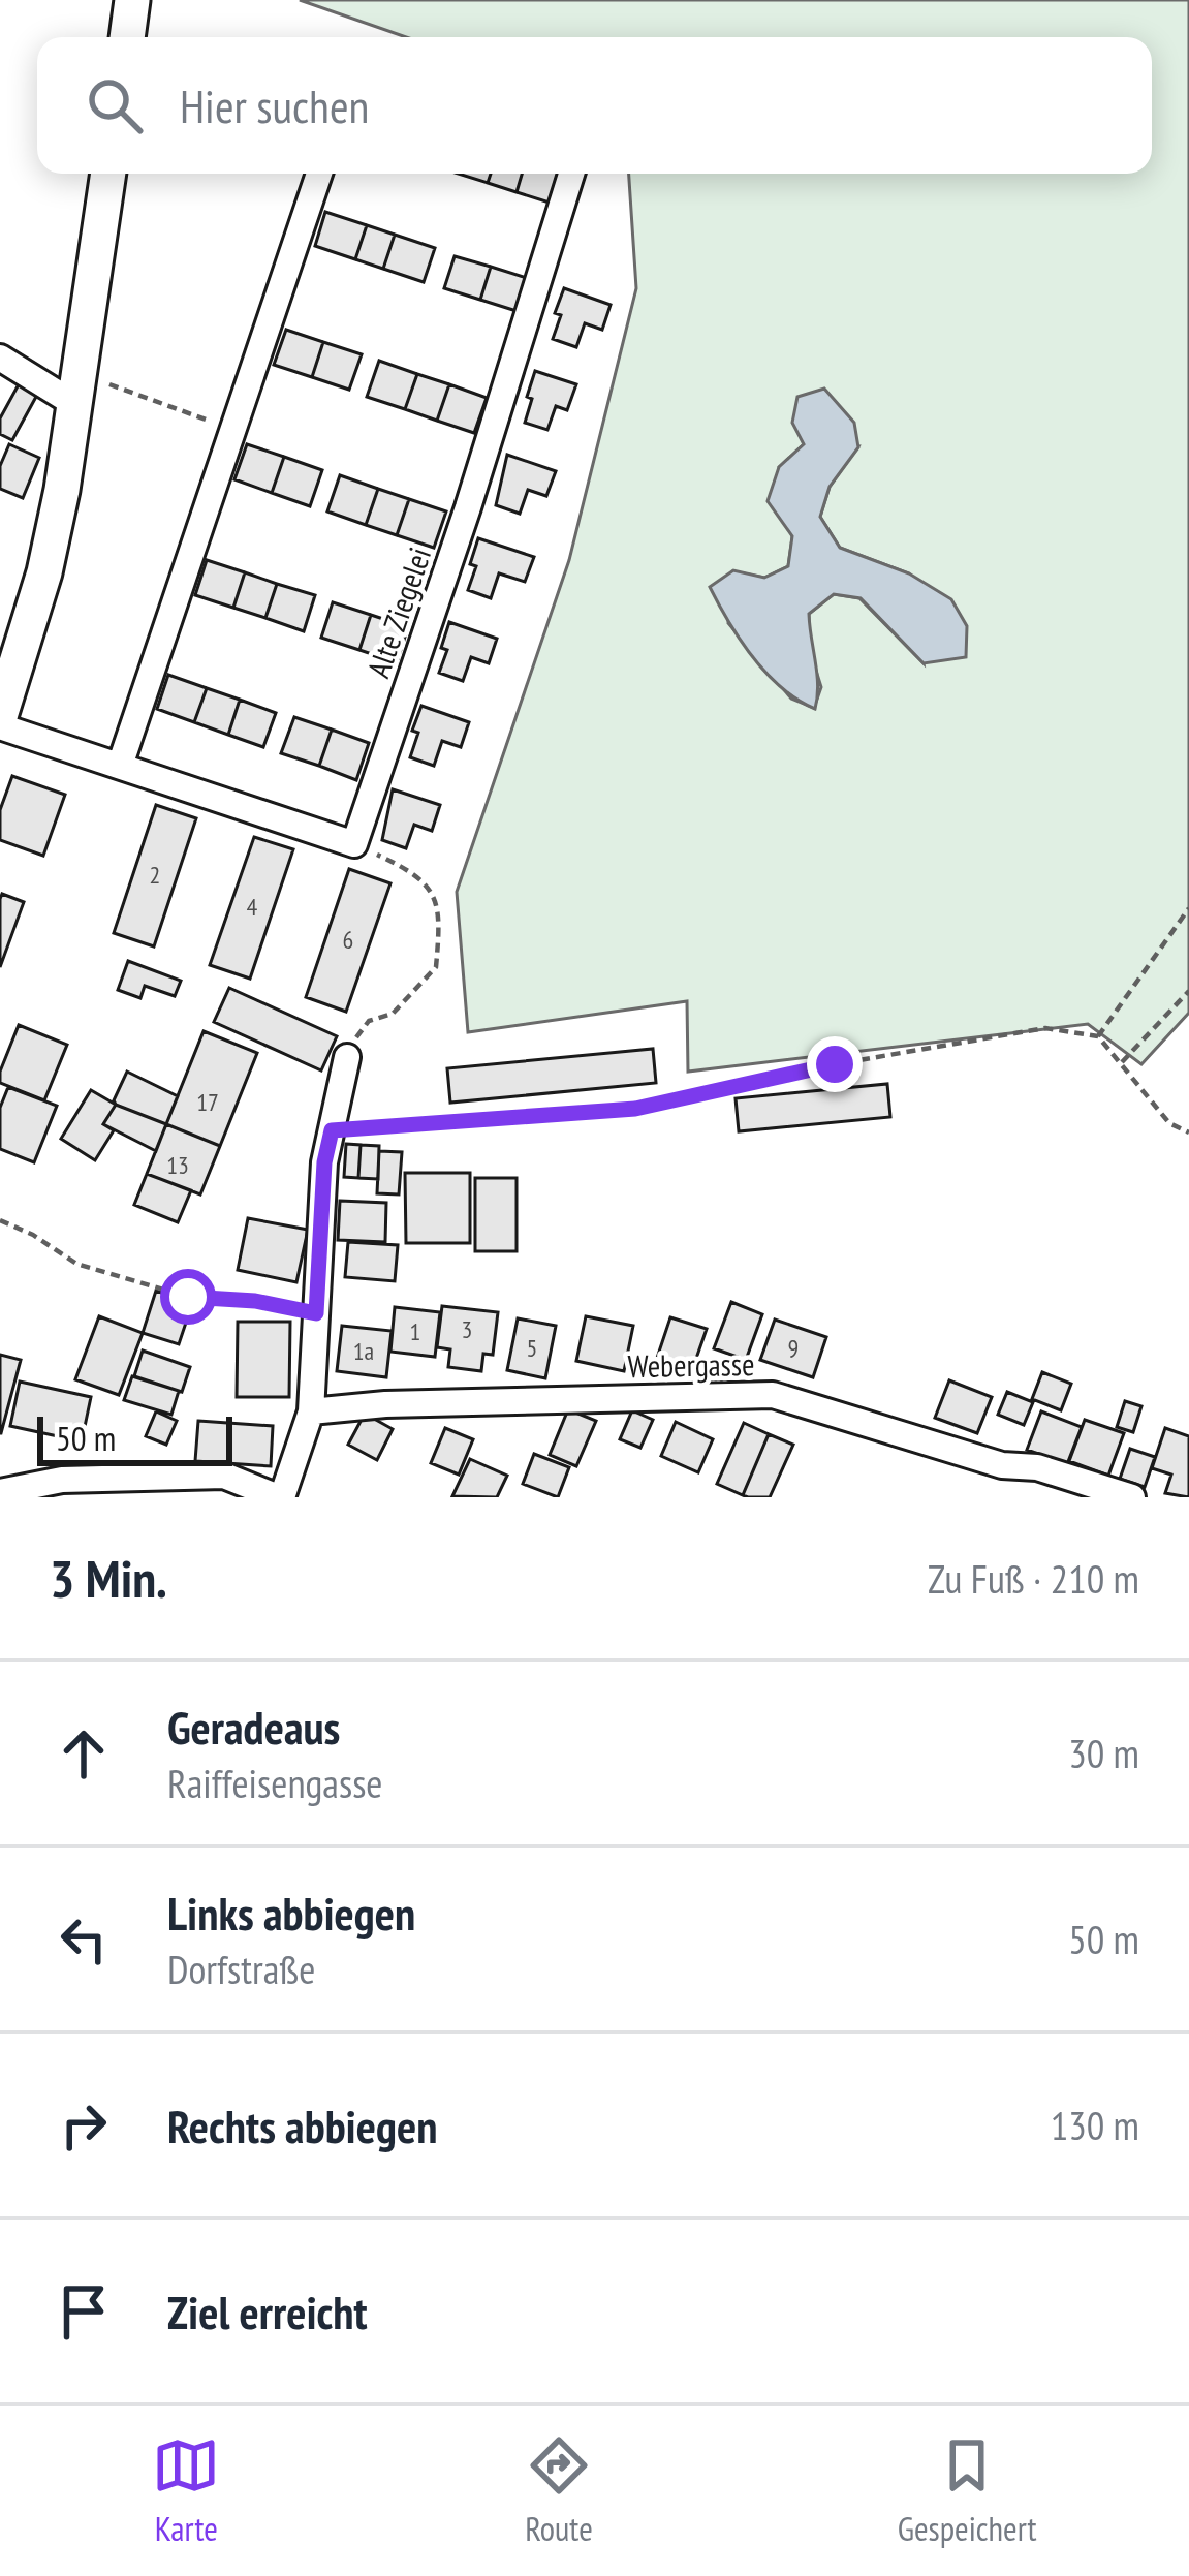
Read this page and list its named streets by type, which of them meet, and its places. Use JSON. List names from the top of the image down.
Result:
{
  "streets": {
    "street": ["Alte Ziegelei", "Webergasse"]
  },
  "house_numbers": [
    "2",
    "4",
    "6",
    "17",
    "13",
    "3",
    "1",
    "5",
    "9",
    "1a"
  ],
  "scale_bar": "50 m",
  "page": {
    "search": "Hier suchen",
    "scale": "50 m",
    "heading": ["3 Min.", "Zu Fuß · 210 m"],
    "list": [
      ["Geradeaus", "Raiffeisengasse", "30 m"],
      ["Links abbiegen", "Dorfstraße", "50 m"],
      ["Rechts abbiegen", "130 m"],
      "Ziel erreicht"
    ],
    "nav": ["Karte", "Route", "Gespeichert"]
  }
}
